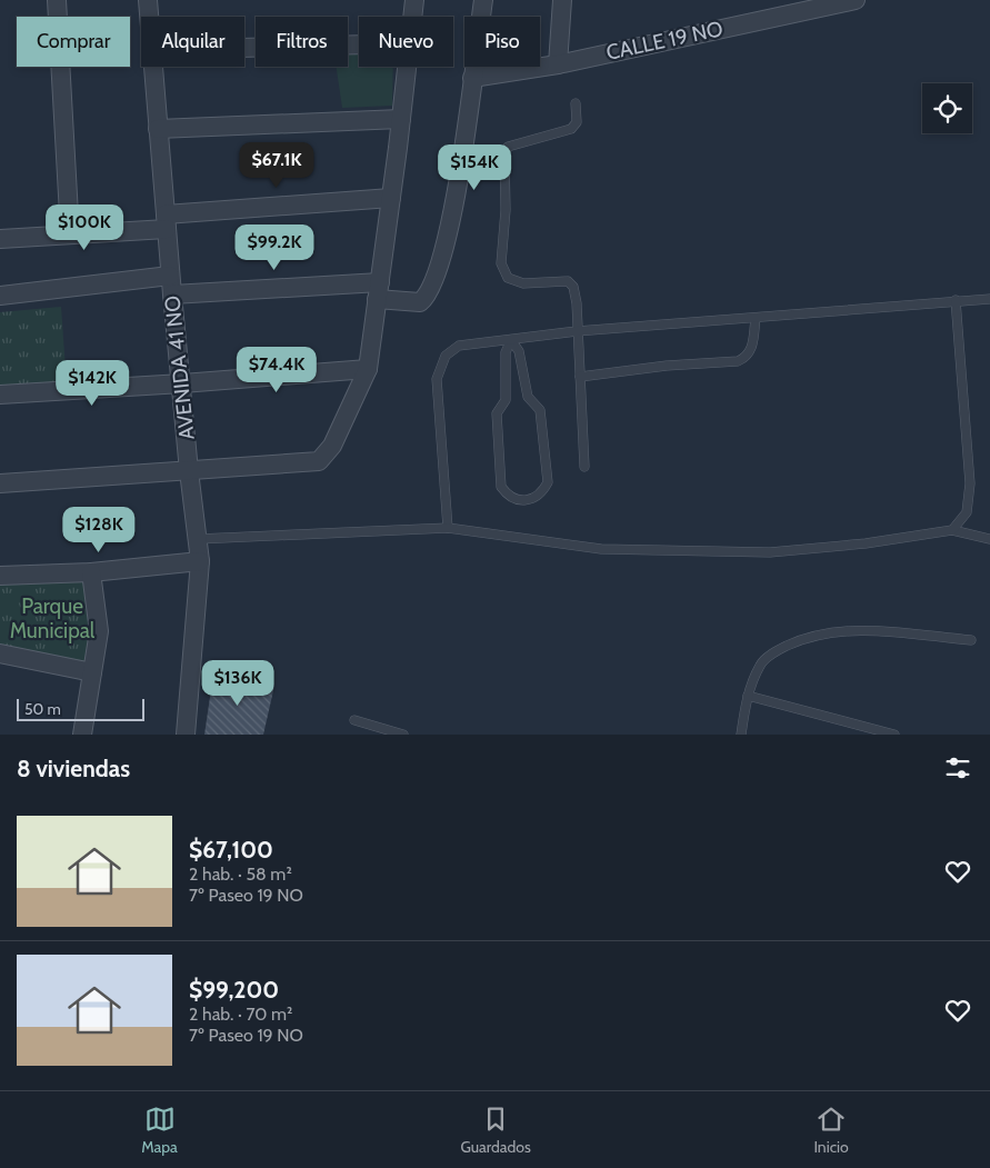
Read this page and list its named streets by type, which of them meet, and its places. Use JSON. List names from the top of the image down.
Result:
{
  "streets": {
    "street": ["CALLE 19 NO", "AVENIDA 41 NO"]
  },
  "parks": ["Parque Municipal"],
  "scale_bar": "50 m",
  "page": {
    "chip": [
      "Comprar",
      "Alquilar",
      "Filtros",
      "Nuevo",
      "Piso"
    ],
    "price": [
      "$67.1K",
      "$154K",
      "$100K",
      "$99.2K",
      "$74.4K",
      "$142K",
      "$128K",
      "$136K"
    ],
    "scale": "50 m",
    "heading": "8 viviendas",
    "list": [
      {
        "name": "$67,100",
        "note": "2 hab. · 58 m² · 7º Paseo 19 NO"
      },
      {
        "name": "$99,200",
        "note": "2 hab. · 70 m² · 7º Paseo 19 NO"
      }
    ],
    "tabs": ["Mapa", "Guardados", "Inicio"]
  }
}
